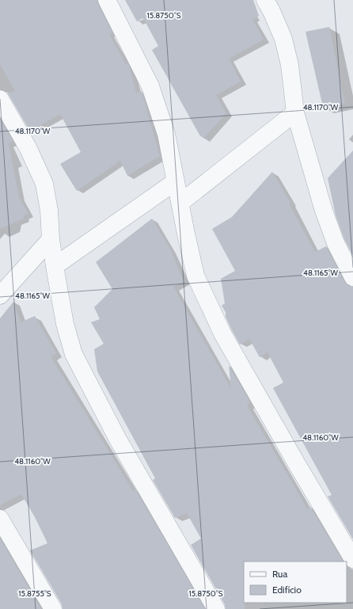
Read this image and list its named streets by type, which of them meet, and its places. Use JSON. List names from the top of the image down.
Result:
{
  "legend": ["Rua", "Edifício"],
  "coordinates": [
    "15.8750°S",
    "48.1170°W",
    "48.1165°W",
    "48.1160°W",
    "15.8755°S"
  ]
}
